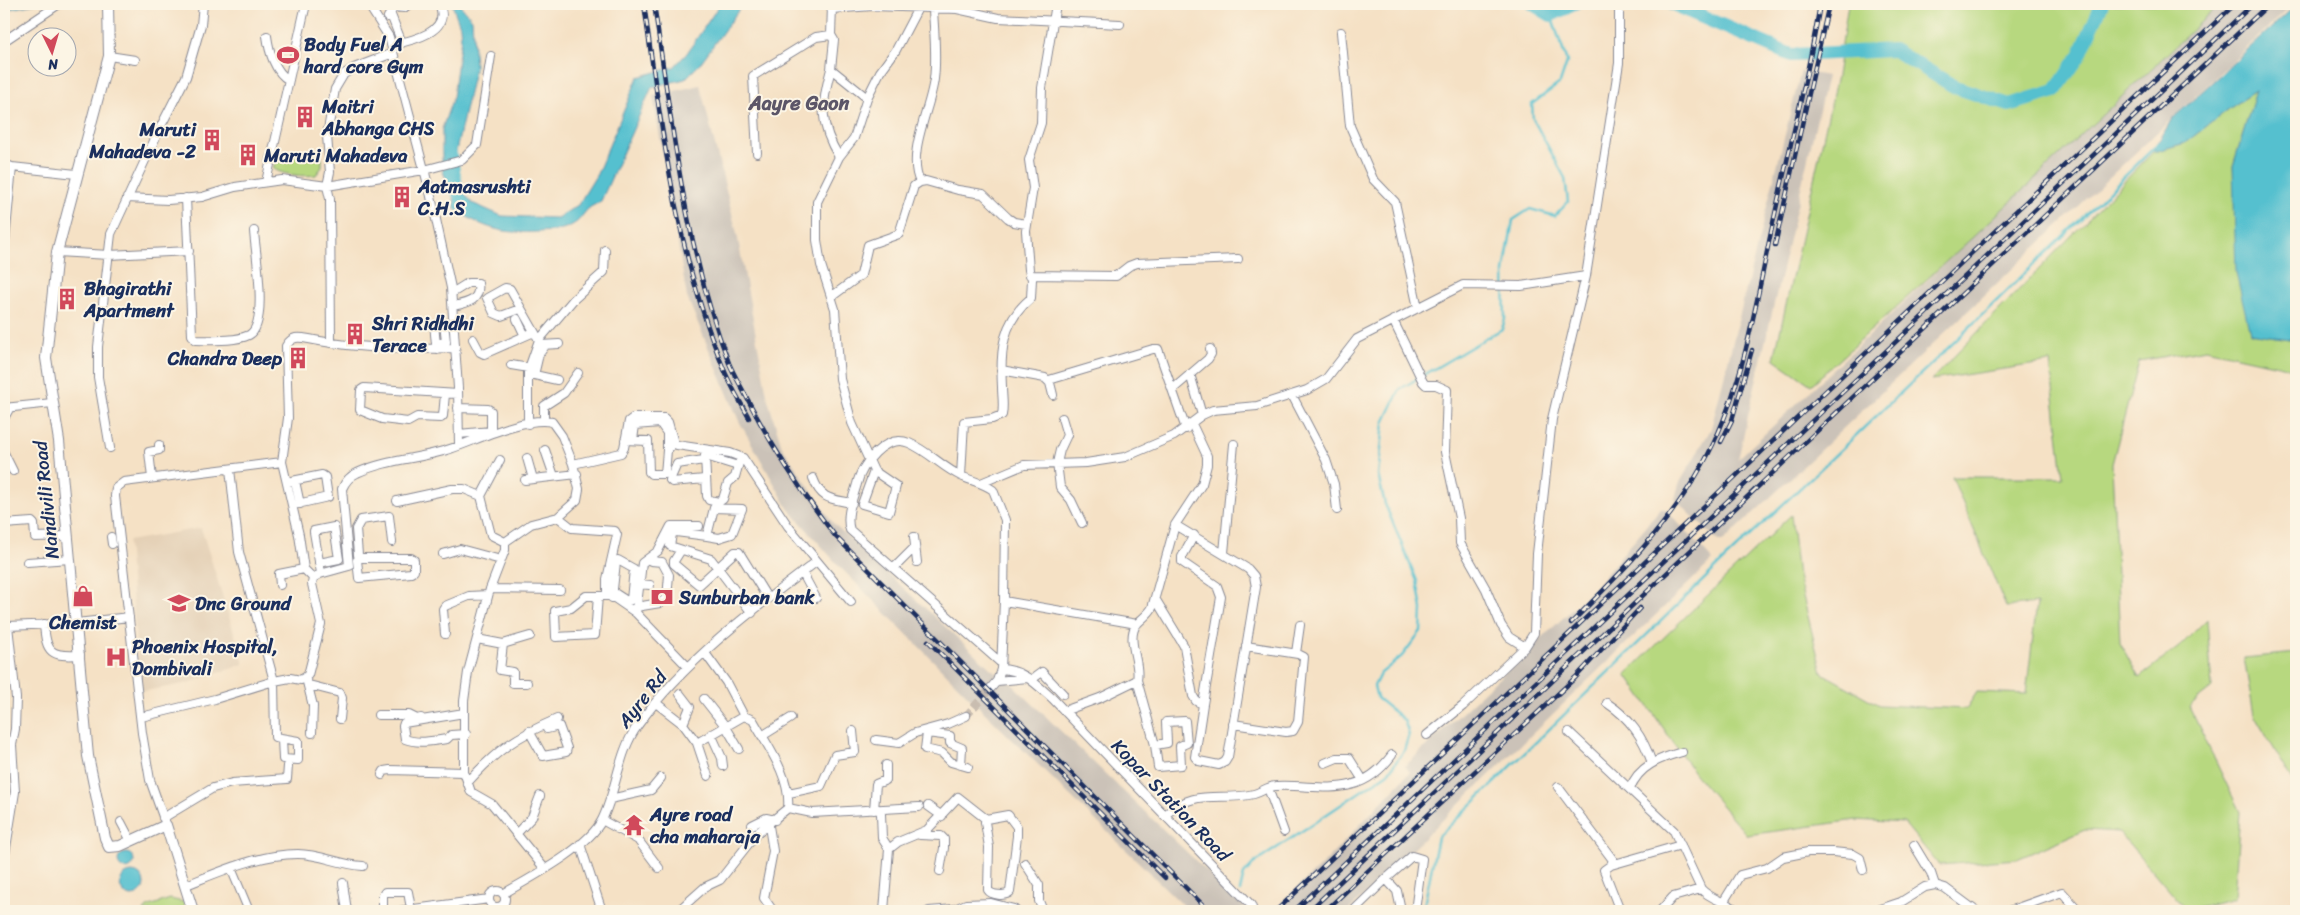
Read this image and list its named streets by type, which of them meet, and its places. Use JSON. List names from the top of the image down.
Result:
{
  "streets": {
    "street": ["Nandivili Road", "Ayre Rd", "Kopar Station Road"]
  },
  "districts": ["Aayre Gaon"],
  "places": {
    "sports": ["Body Fuel A hard core Gym"],
    "building": [
      "Maitri Abhanga CHS",
      "Maruti Mahadeva -2",
      "Maruti Mahadeva",
      "Aatmasrushti C.H.S",
      "Bhagirathi Apartment",
      "Shri Ridhdhi Terace",
      "Chandra Deep"
    ],
    "shop": ["Chemist"],
    "bank": ["Sunburban bank"],
    "school or university": ["Dnc Ground"],
    "hospital": ["Phoenix Hospital, Dombivali"],
    "temple": ["Ayre road cha maharaja"]
  },
  "north": "bottom"
}
